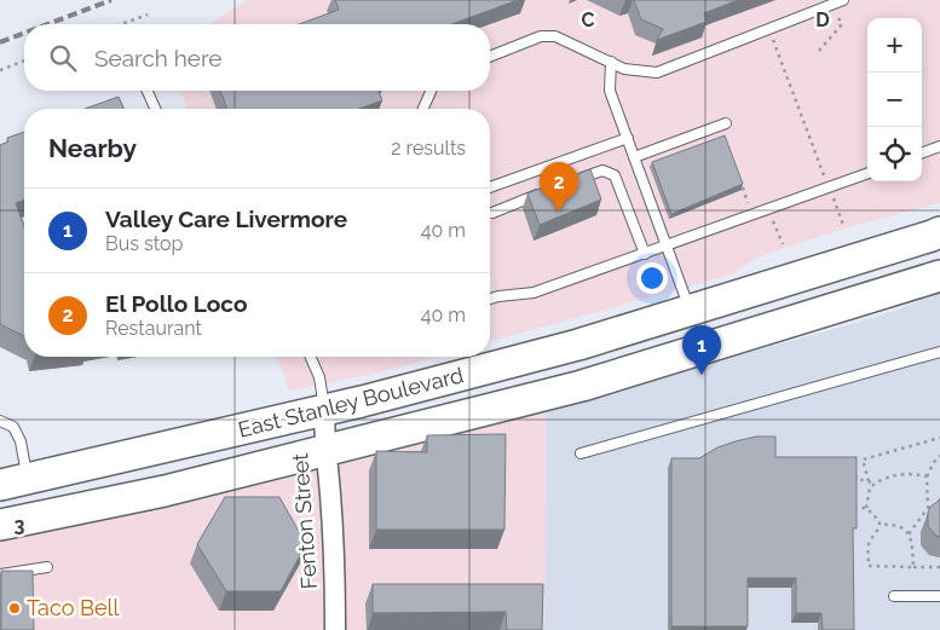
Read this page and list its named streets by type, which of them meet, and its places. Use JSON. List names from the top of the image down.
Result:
{
  "streets": {
    "main road": ["East Stanley Boulevard"],
    "street": ["Fenton Street"]
  },
  "crossings": [
    ["East Stanley Boulevard", "Fenton Street"]
  ],
  "places": ["Taco Bell"],
  "page": {
    "map_buttons": ["+", "−"],
    "search": "Search here",
    "heading": ["Nearby", "2 results"],
    "pins": ["2", "1"],
    "list": [
      {
        "mark": "1",
        "name": "Valley Care Livermore",
        "note": "Bus stop",
        "value": "40 m"
      },
      {
        "mark": "2",
        "name": "El Pollo Loco",
        "note": "Restaurant",
        "value": "40 m"
      }
    ]
  },
  "grid": {
    "columns": ["C", "D"],
    "rows": ["3"]
  }
}
